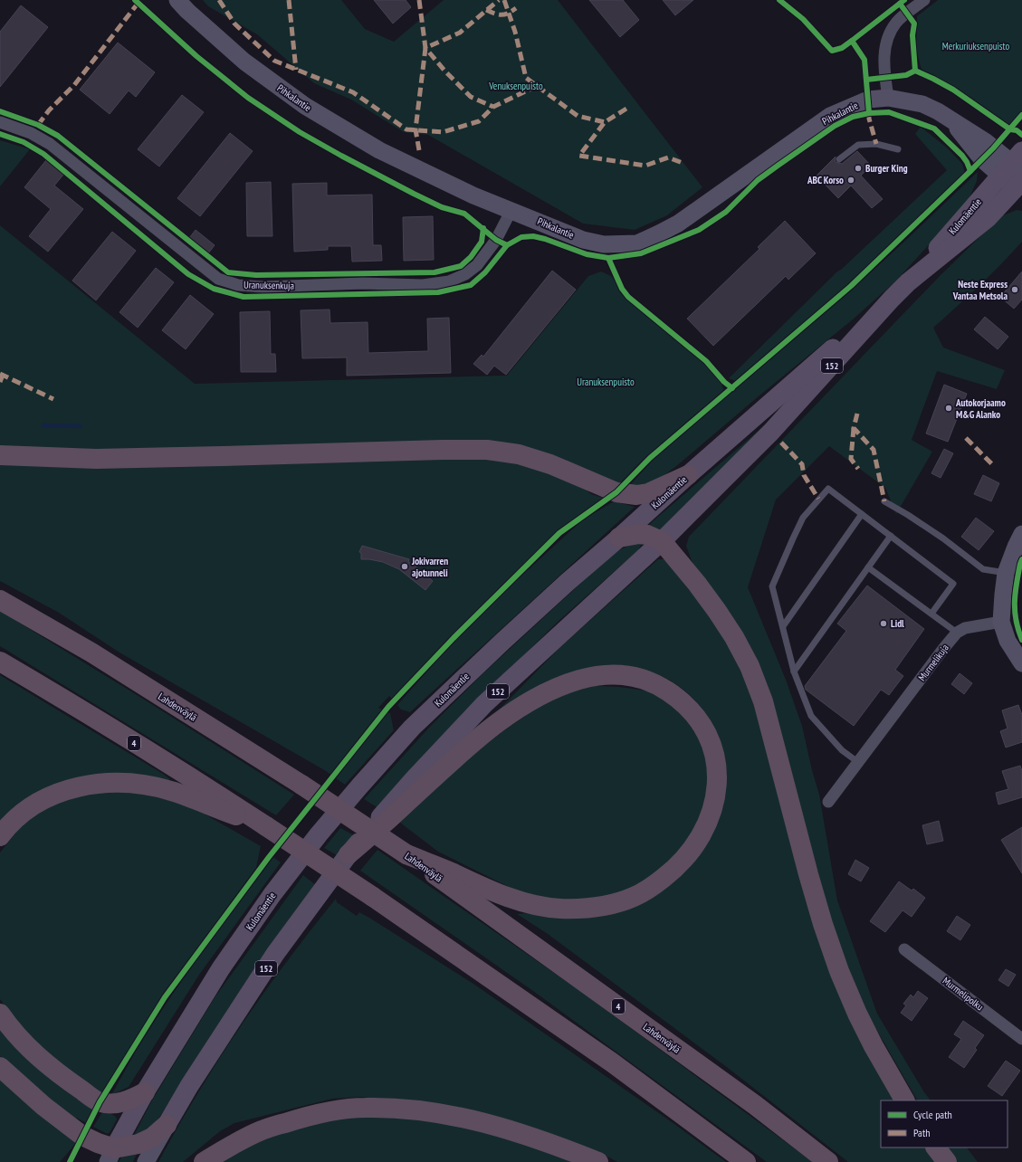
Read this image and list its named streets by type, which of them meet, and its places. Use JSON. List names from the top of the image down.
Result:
{
  "streets": {
    "highway": ["Lahdenväylä", "4"],
    "main road": ["Kulomäentie", "152"],
    "street": [
      "Pihkalantie",
      "Uranuksenkuja",
      "Murmelikuja",
      "Murmelipolku"
    ]
  },
  "crossings": [
    ["Pihkalantie", "Kulomäentie"],
    ["Pihkalantie", "Uranuksenkuja"]
  ],
  "parks": ["Merkuriuksenpuisto", "Venuksenpuisto", "Uranuksenpuisto"],
  "places": [
    "Burger King",
    "ABC Korso",
    "Neste Express Vantaa Metsola",
    "Autokorjaamo M&G Alanko",
    "Jokivarren ajotunneli",
    "Lidl"
  ],
  "legend": ["Cycle path", "Path"]
}
